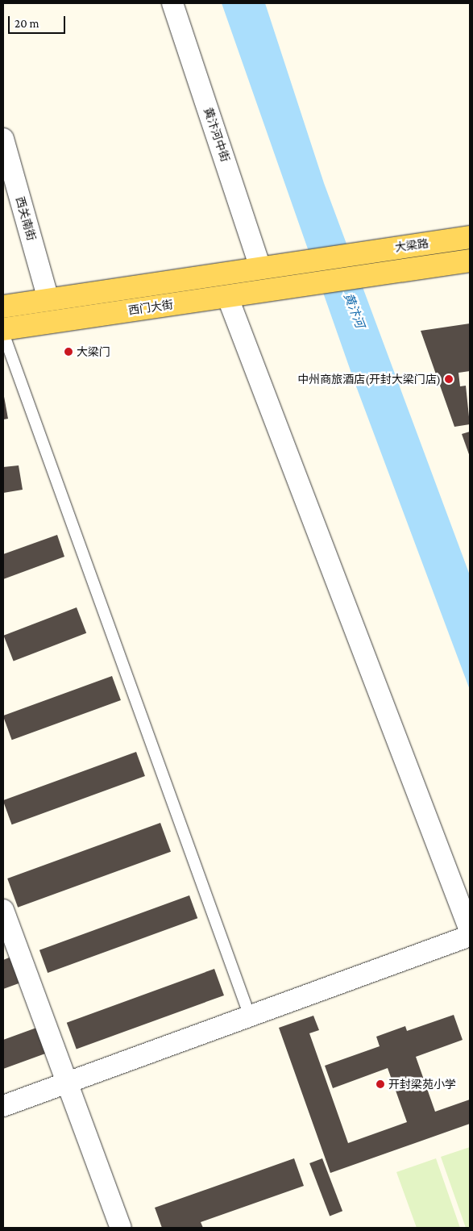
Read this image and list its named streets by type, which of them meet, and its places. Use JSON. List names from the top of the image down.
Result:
{
  "streets": {
    "main road": ["大梁路", "西门大街"],
    "street": ["黄汴河中街", "西关南街"]
  },
  "crossings": [
    ["黄汴河中街", "西门大街"],
    ["西关南街", "西门大街"],
    ["大梁路", "西门大街"]
  ],
  "water": ["黄汴河"],
  "places": ["大梁门", "中州商旅酒店(开封大梁门店)", "开封梁苑小学"],
  "scale_bar": "20 m"
}
